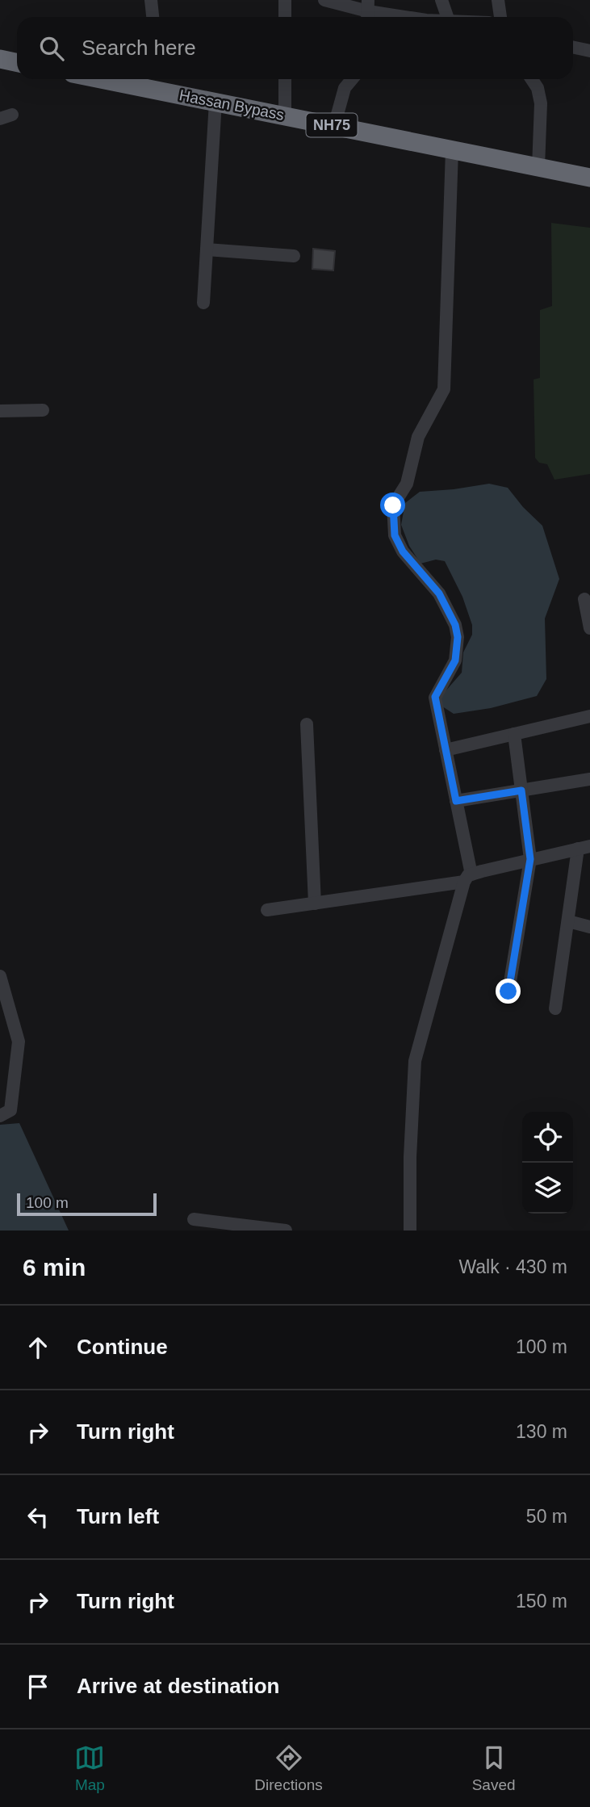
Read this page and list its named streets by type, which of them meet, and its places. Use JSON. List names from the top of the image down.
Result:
{
  "streets": {
    "highway": ["Hassan Bypass", "NH75"]
  },
  "scale_bar": "100 m",
  "page": {
    "search": "Search here",
    "scale": "100 m",
    "heading": ["6 min", "Walk · 430 m"],
    "list": [
      ["Continue", "100 m"],
      ["Turn right", "130 m"],
      ["Turn left", "50 m"],
      ["Turn right", "150 m"],
      "Arrive at destination"
    ],
    "nav": ["Map", "Directions", "Saved"]
  }
}
